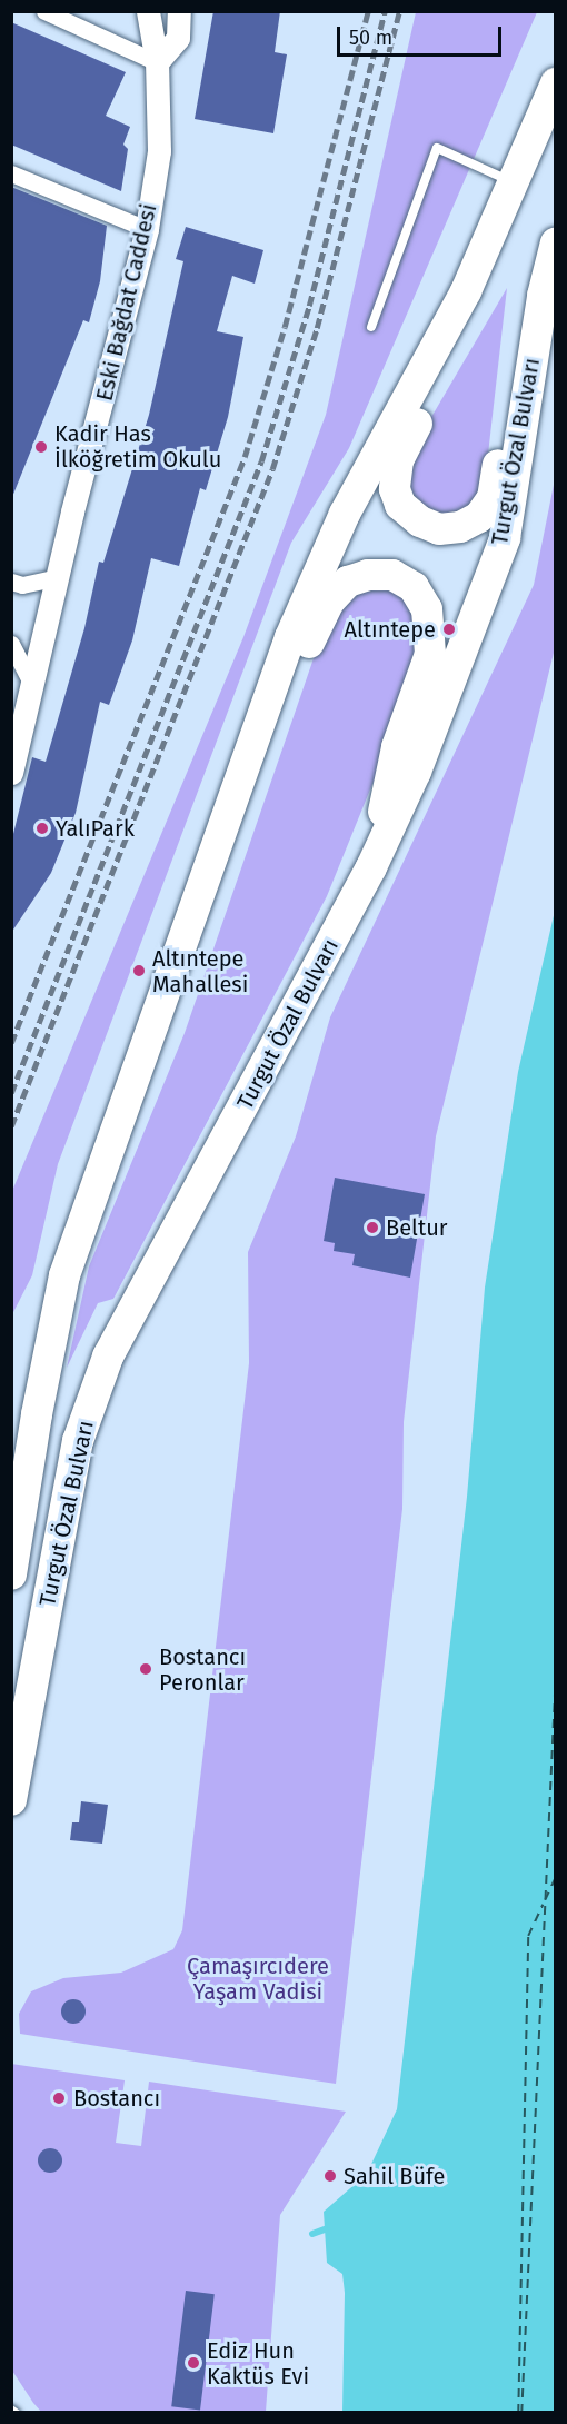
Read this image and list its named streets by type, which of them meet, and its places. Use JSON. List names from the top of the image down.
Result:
{
  "streets": {
    "highway": ["Turgut Özal Bulvarı"],
    "street": ["Eski Bağdat Caddesi"]
  },
  "parks": ["Çamaşırcıdere Yaşam Vadisi"],
  "places": [
    "Kadir Has İlköğretim Okulu",
    "Altıntepe",
    "YalıPark",
    "Altıntepe Mahallesi",
    "Beltur",
    "Bostancı Peronlar",
    "Bostancı",
    "Sahil Büfe",
    "Ediz Hun Kaktüs Evi"
  ],
  "scale_bar": "50 m"
}
